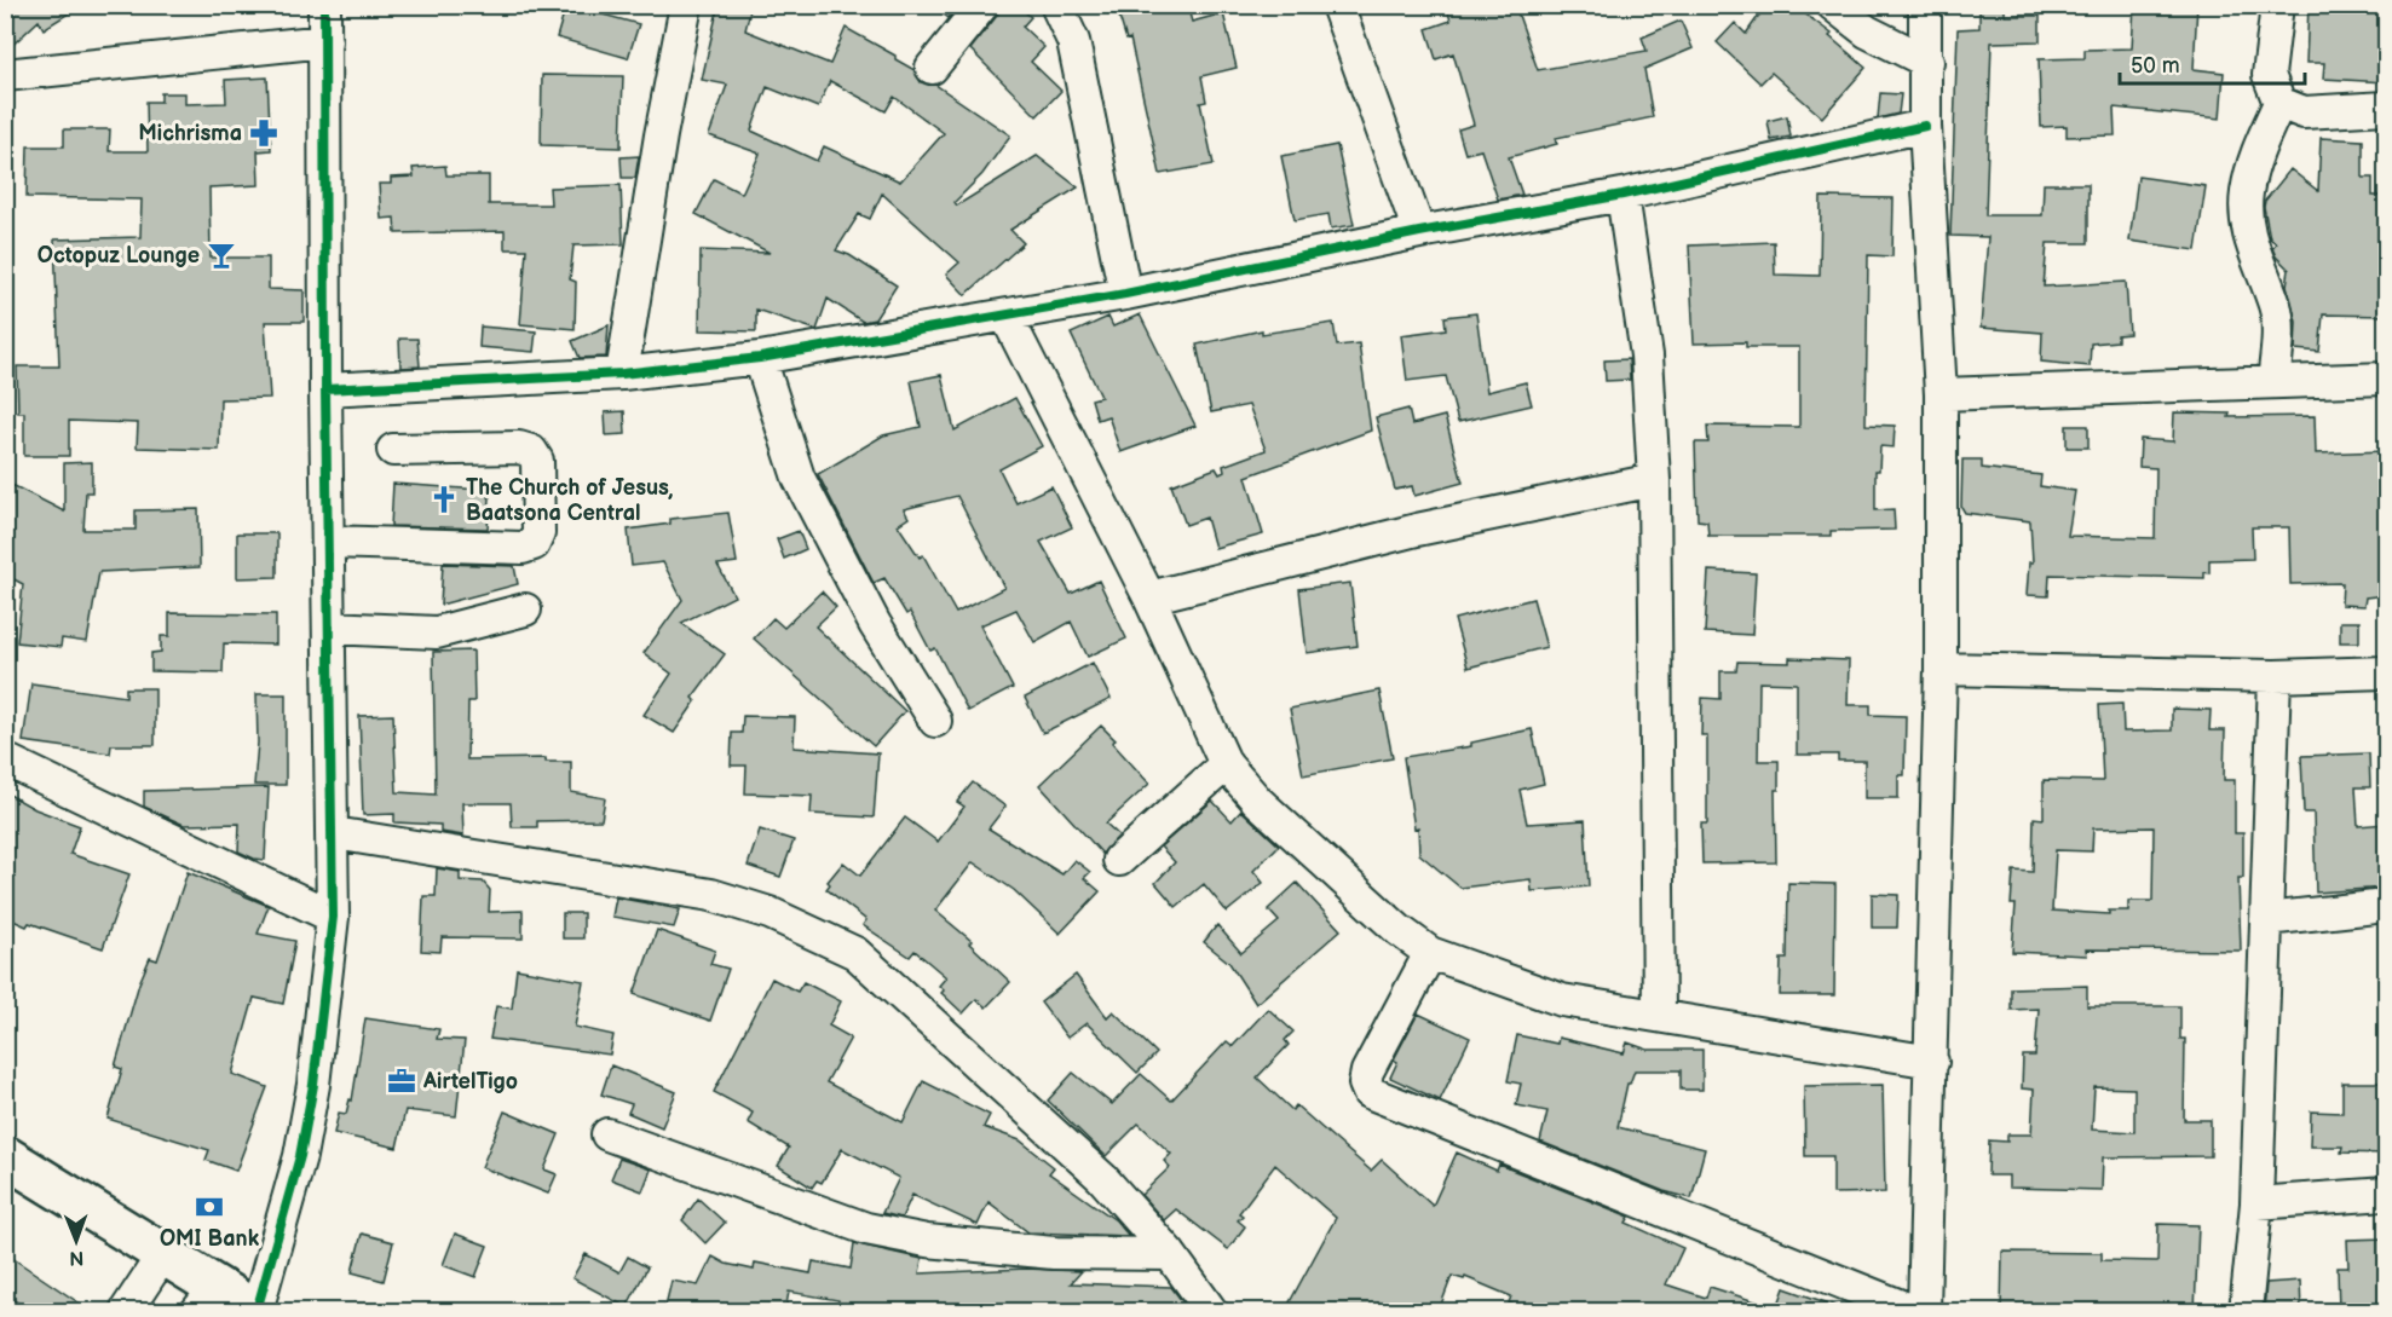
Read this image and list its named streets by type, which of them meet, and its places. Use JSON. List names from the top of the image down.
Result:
{
  "places": {
    "pharmacy": ["Michrisma"],
    "bar": ["Octopuz Lounge"],
    "church": ["The Church of Jesus, Baatsona Central"],
    "office": ["AirtelTigo"],
    "bank": ["OMI Bank"]
  },
  "scale_bar": "50 m",
  "north": "bottom"
}
